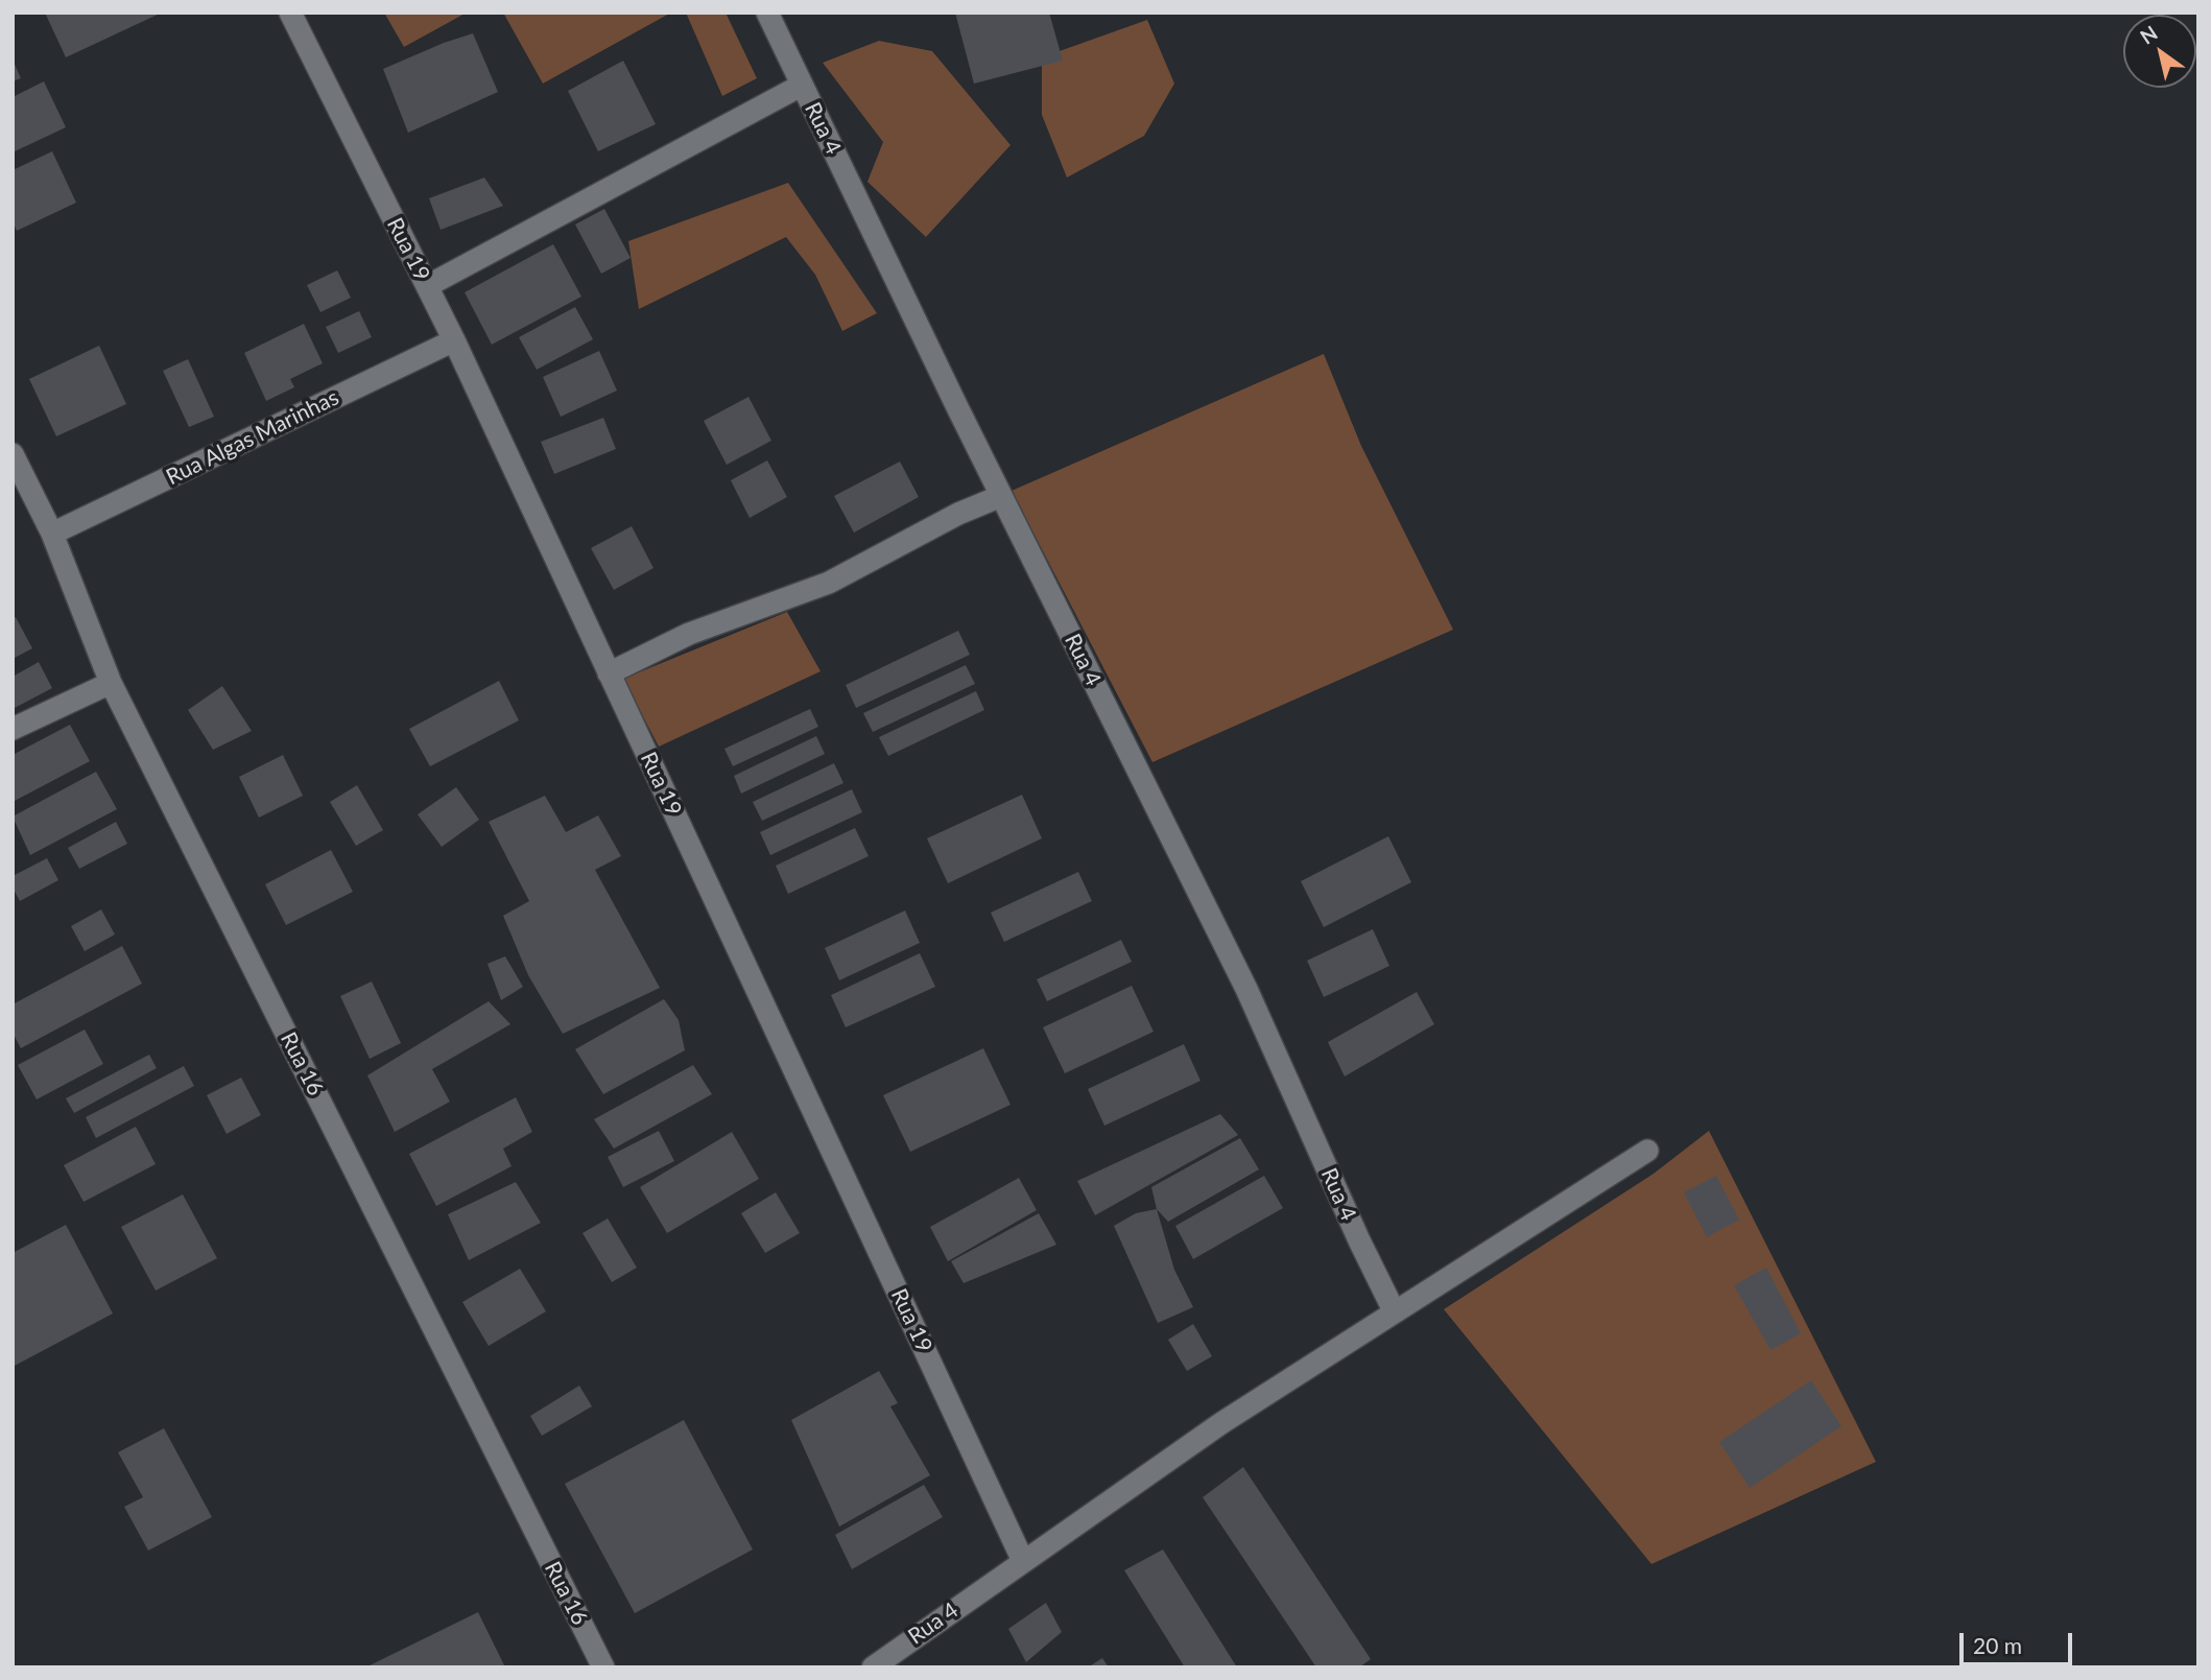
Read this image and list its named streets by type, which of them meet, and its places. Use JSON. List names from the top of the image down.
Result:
{
  "streets": {
    "street": [
      "Rua 4",
      "Rua 19",
      "Rua Algas Marinhas",
      "Rua 16"
    ]
  },
  "crossings": [
    ["Rua 4", "Rua 19"],
    ["Rua 19", "Rua Algas Marinhas"],
    ["Rua Algas Marinhas", "Rua 16"]
  ],
  "scale_bar": "20 m",
  "north": "top left"
}
